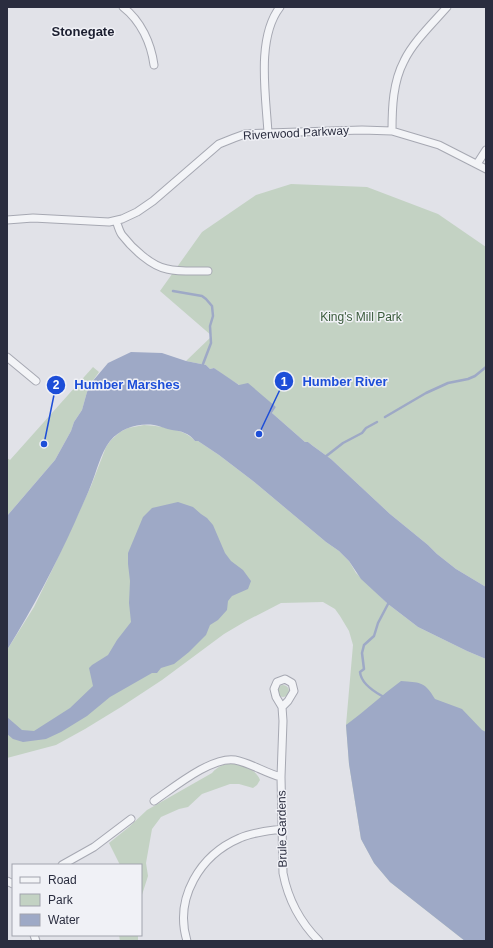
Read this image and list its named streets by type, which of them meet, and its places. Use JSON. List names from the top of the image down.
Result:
{
  "streets": {
    "street": ["Riverwood Parkway", "Brule Gardens"]
  },
  "districts": ["Stonegate"],
  "parks": ["King's Mill Park"],
  "places": ["Humber River", "Humber Marshes"],
  "legend": ["Road", "Park", "Water"]
}
